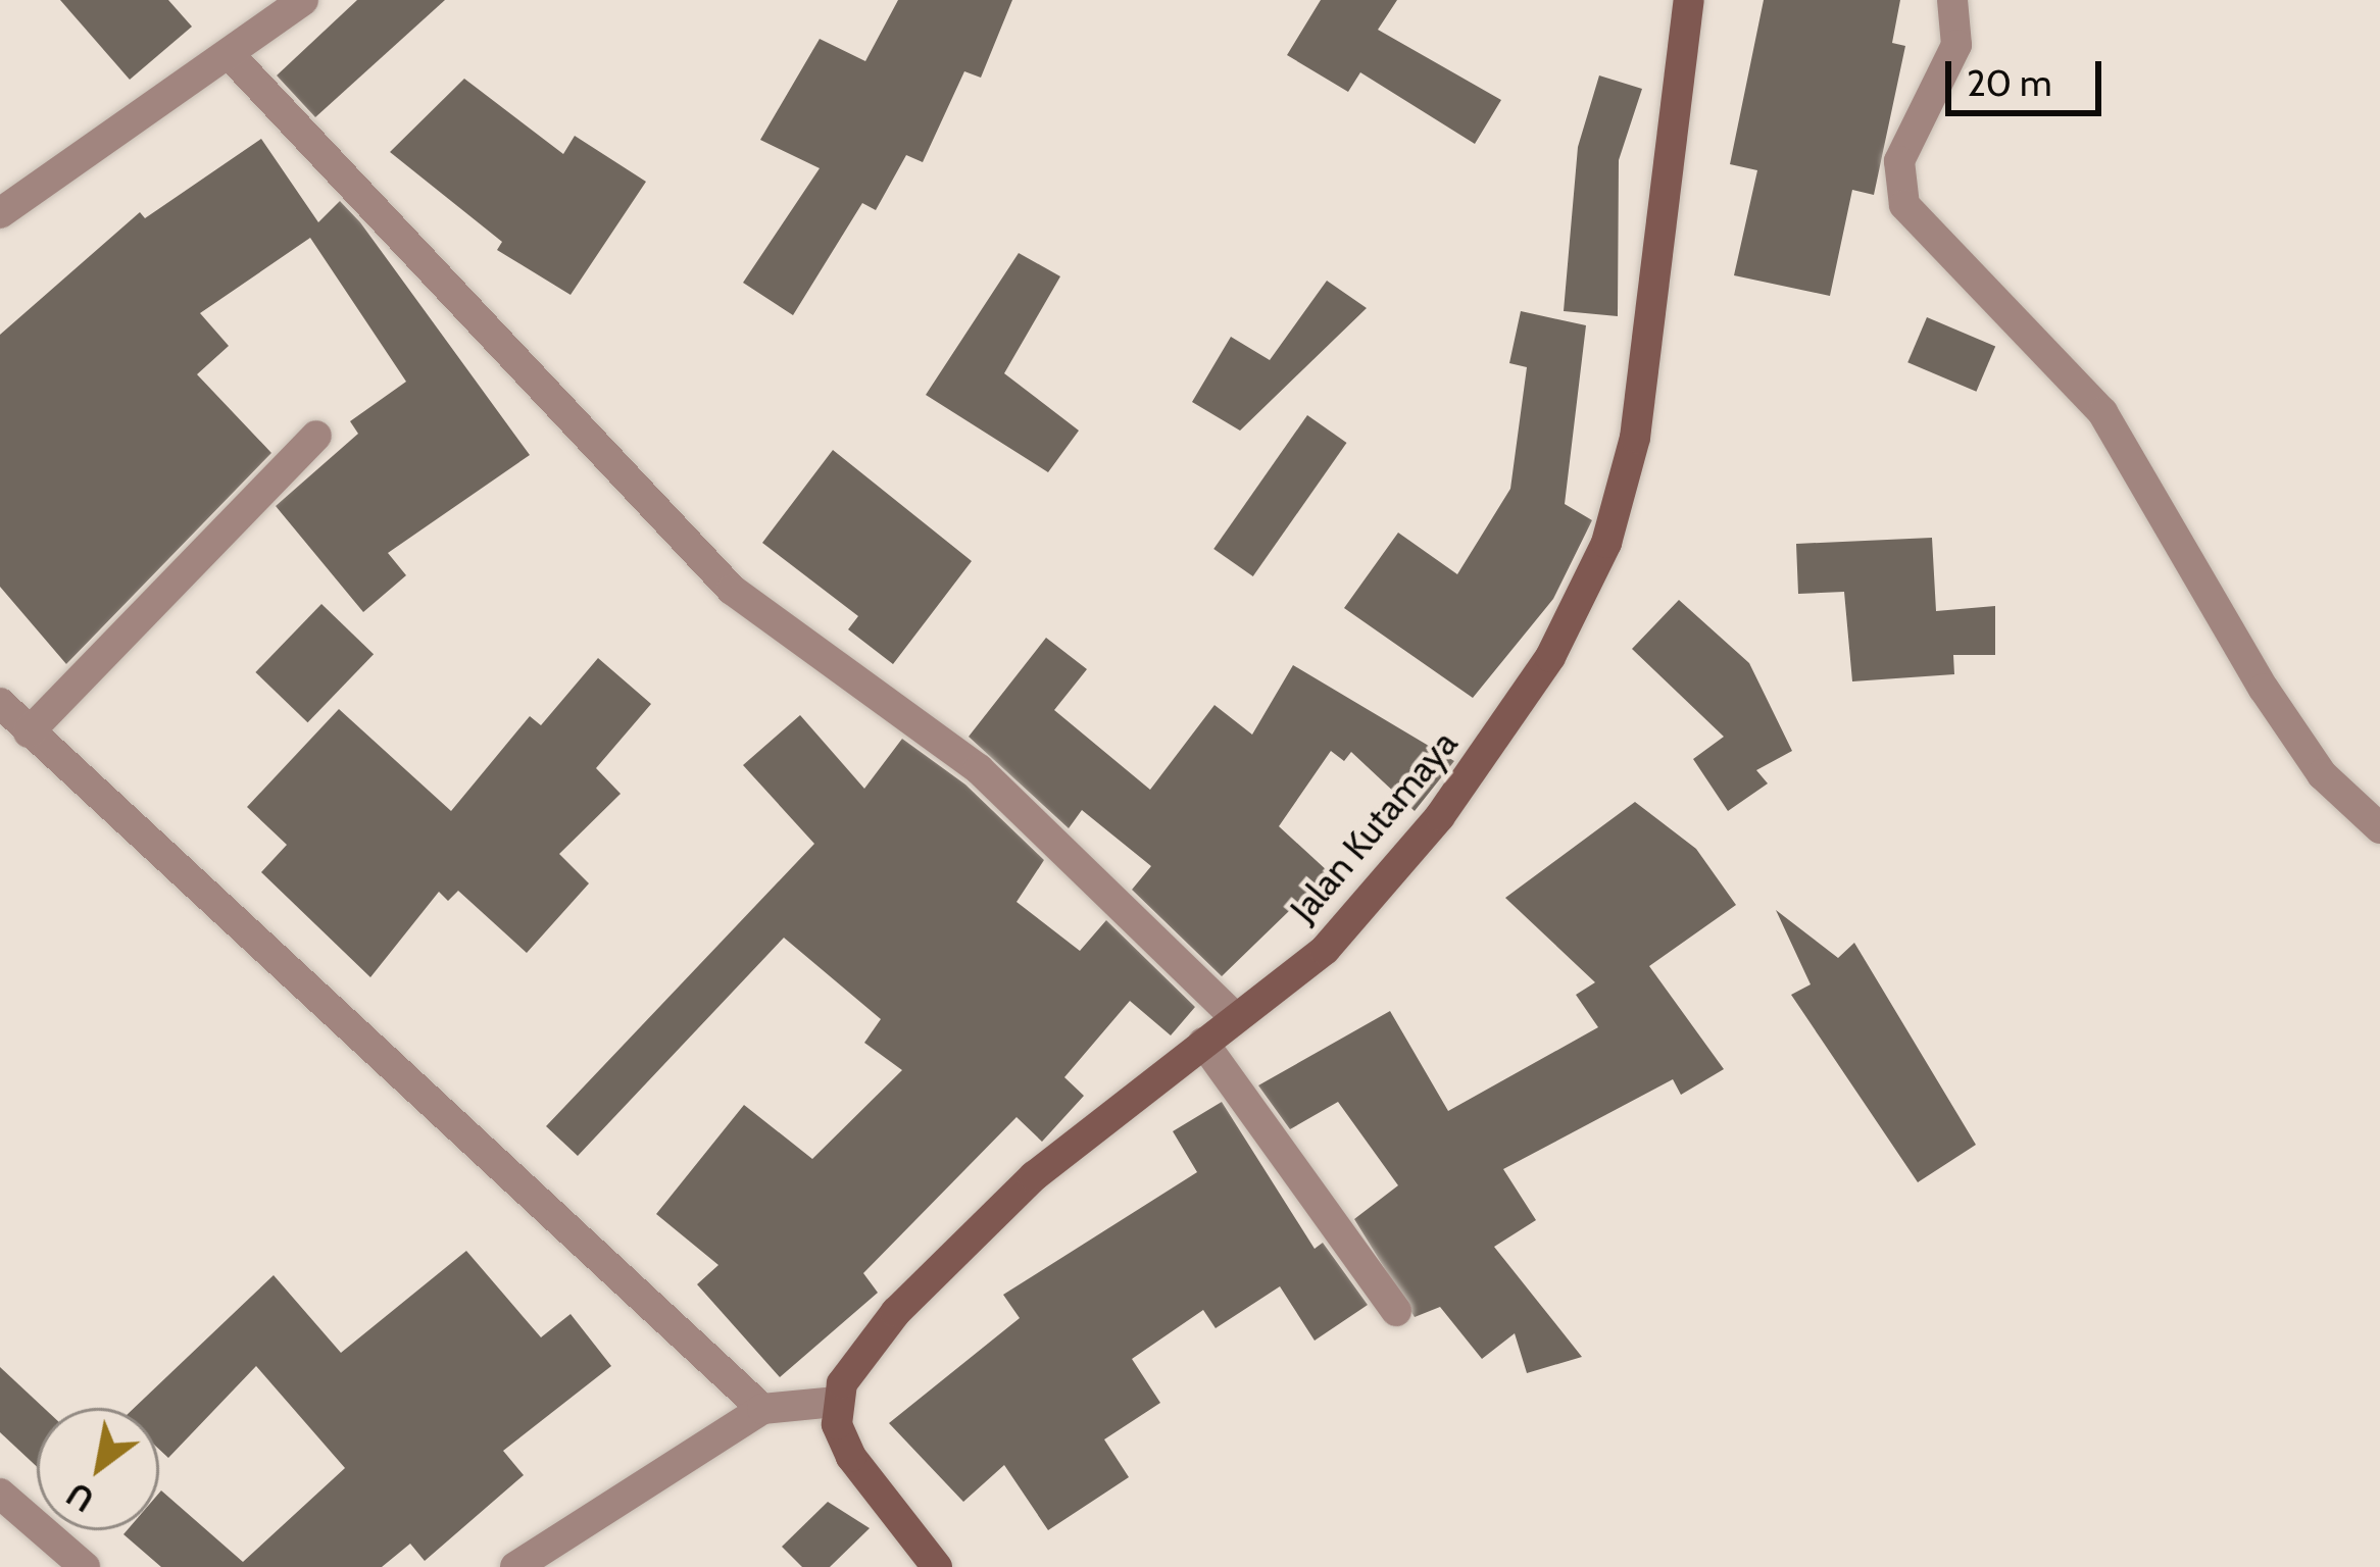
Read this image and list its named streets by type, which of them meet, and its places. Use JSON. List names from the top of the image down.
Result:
{
  "streets": {
    "main road": ["Jalan Kutamaya"]
  },
  "scale_bar": "20 m",
  "north": "bottom left"
}
